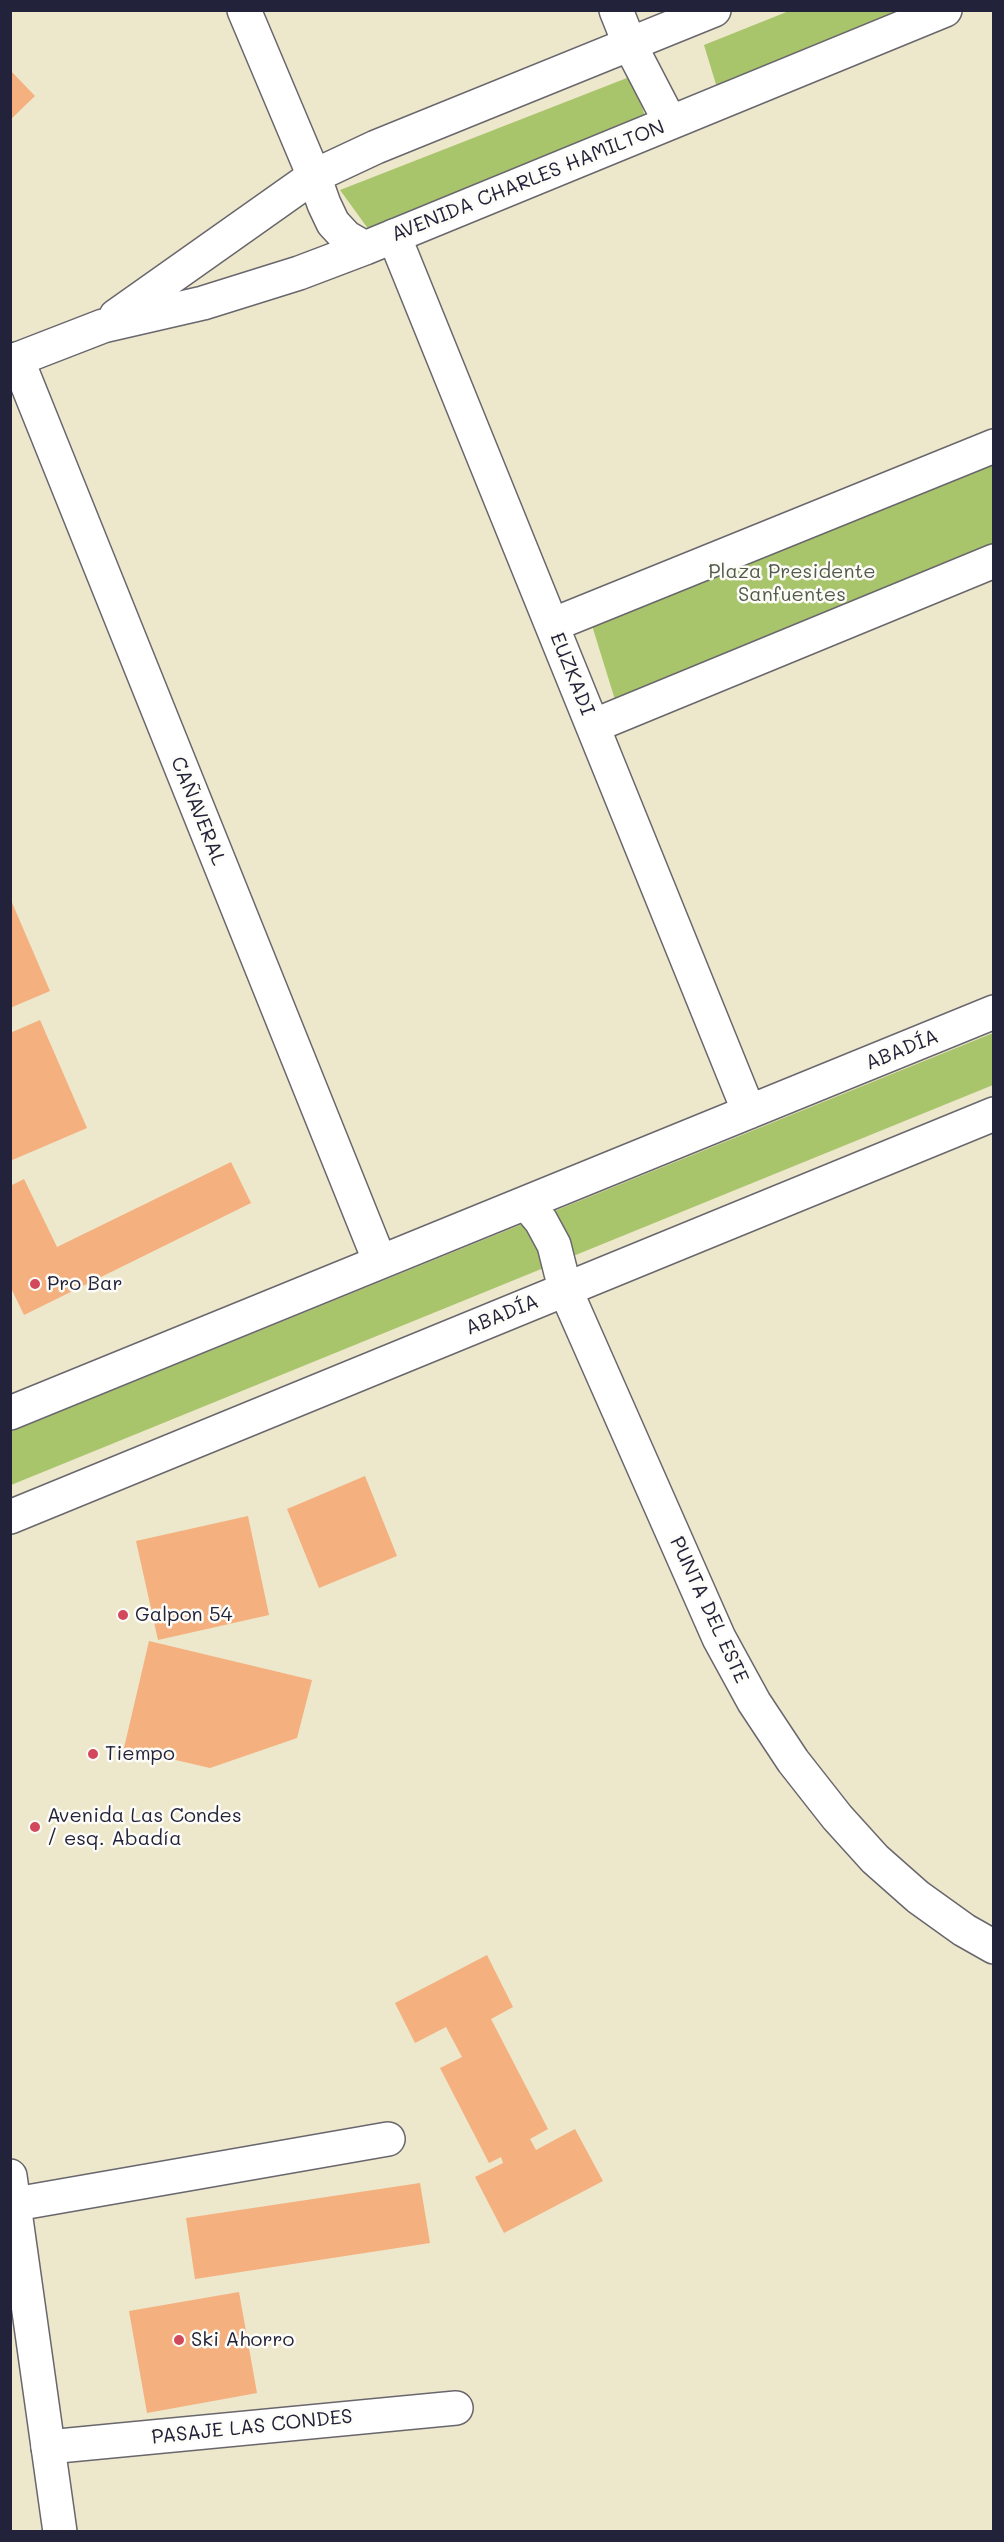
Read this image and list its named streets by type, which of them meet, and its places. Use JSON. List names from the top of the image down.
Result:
{
  "streets": {
    "street": [
      "AVENIDA CHARLES HAMILTON",
      "EUZKADI",
      "CAÑAVERAL",
      "ABADÍA",
      "PUNTA DEL ESTE",
      "PASAJE LAS CONDES"
    ]
  },
  "crossings": [
    ["AVENIDA CHARLES HAMILTON", "EUZKADI"],
    ["AVENIDA CHARLES HAMILTON", "CAÑAVERAL"],
    ["EUZKADI", "ABADÍA"],
    ["CAÑAVERAL", "ABADÍA"],
    ["ABADÍA", "PUNTA DEL ESTE"]
  ],
  "parks": ["Plaza Presidente Sanfuentes"],
  "places": [
    "Pro Bar",
    "Galpon 54",
    "Tiempo",
    "Avenida Las Condes / esq. Abadía",
    "Ski Ahorro"
  ]
}
